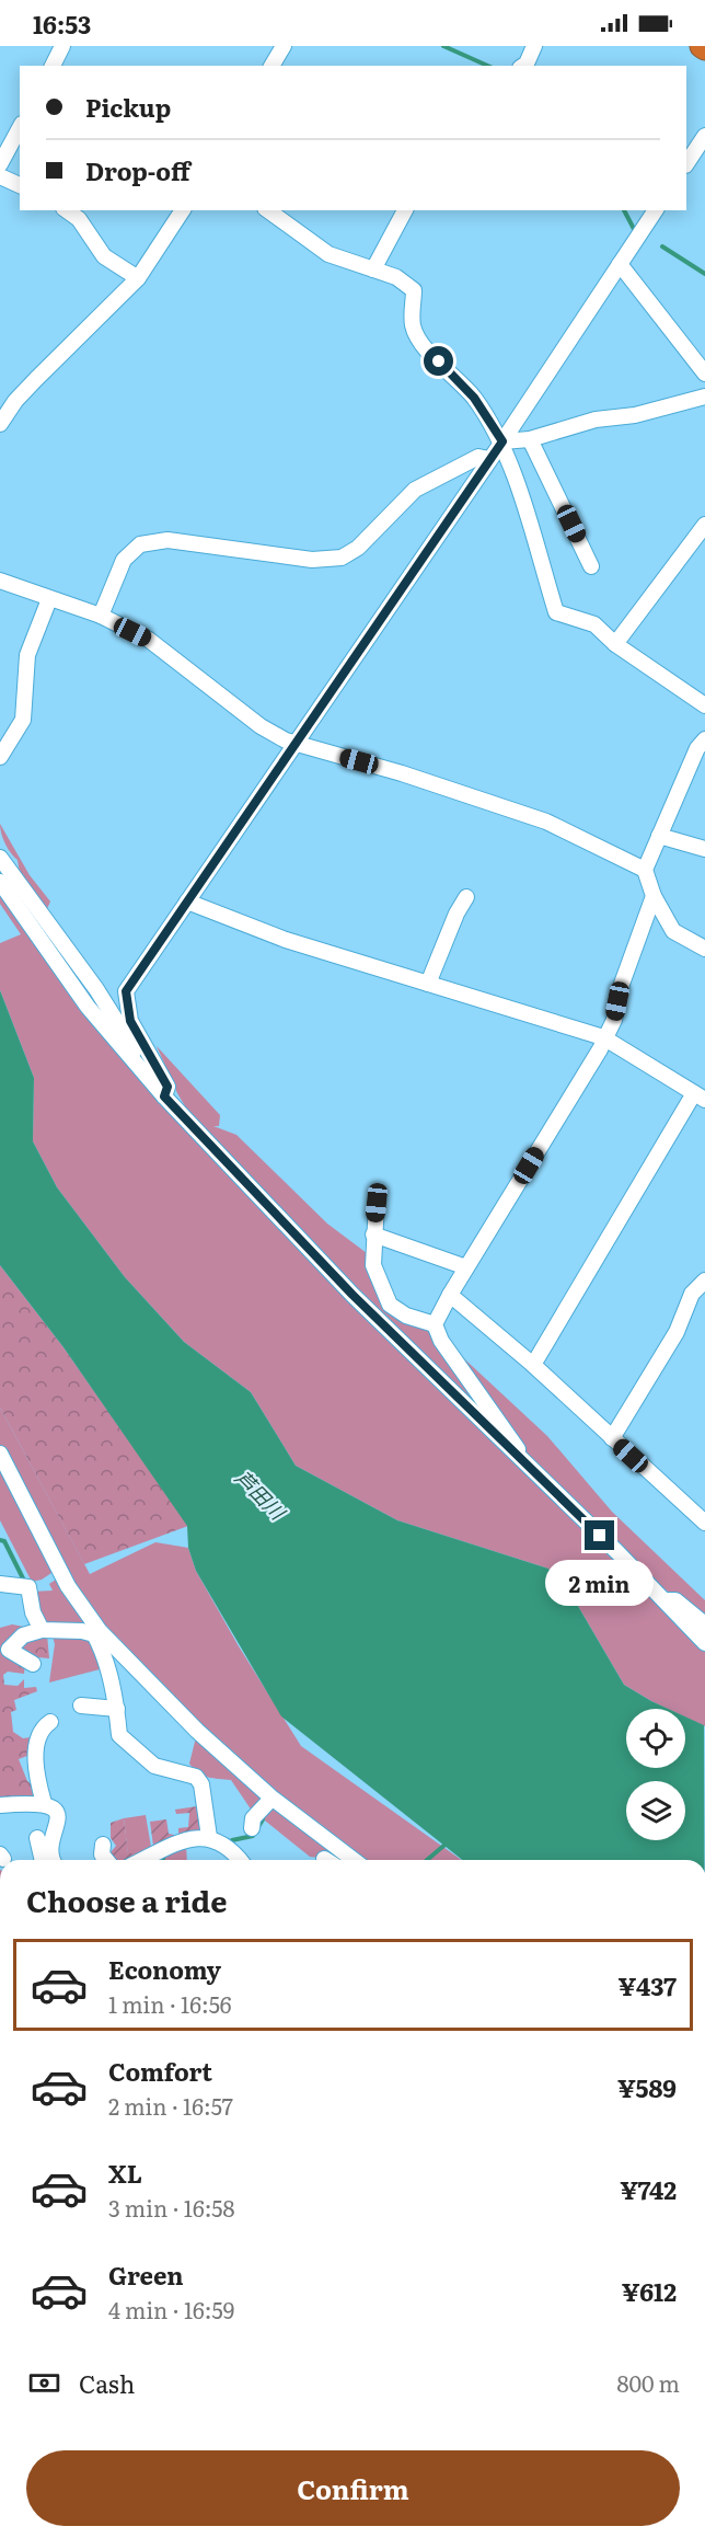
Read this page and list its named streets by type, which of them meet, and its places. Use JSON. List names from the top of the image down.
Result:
{
  "water": ["芦田川"],
  "page": {
    "status": "16:53",
    "banner": ["Pickup", "Drop-off"],
    "bubble": "2 min",
    "heading": "Choose a ride",
    "list": [
      {
        "name": "Economy",
        "note": "1 min · 16:56",
        "value": "¥437"
      },
      {
        "name": "Comfort",
        "note": "2 min · 16:57",
        "value": "¥589"
      },
      {
        "name": "XL",
        "note": "3 min · 16:58",
        "value": "¥742"
      },
      {
        "name": "Green",
        "note": "4 min · 16:59",
        "value": "¥612"
      }
    ],
    "pay": ["Cash", "800 m"],
    "buttons": "Confirm"
  }
}
